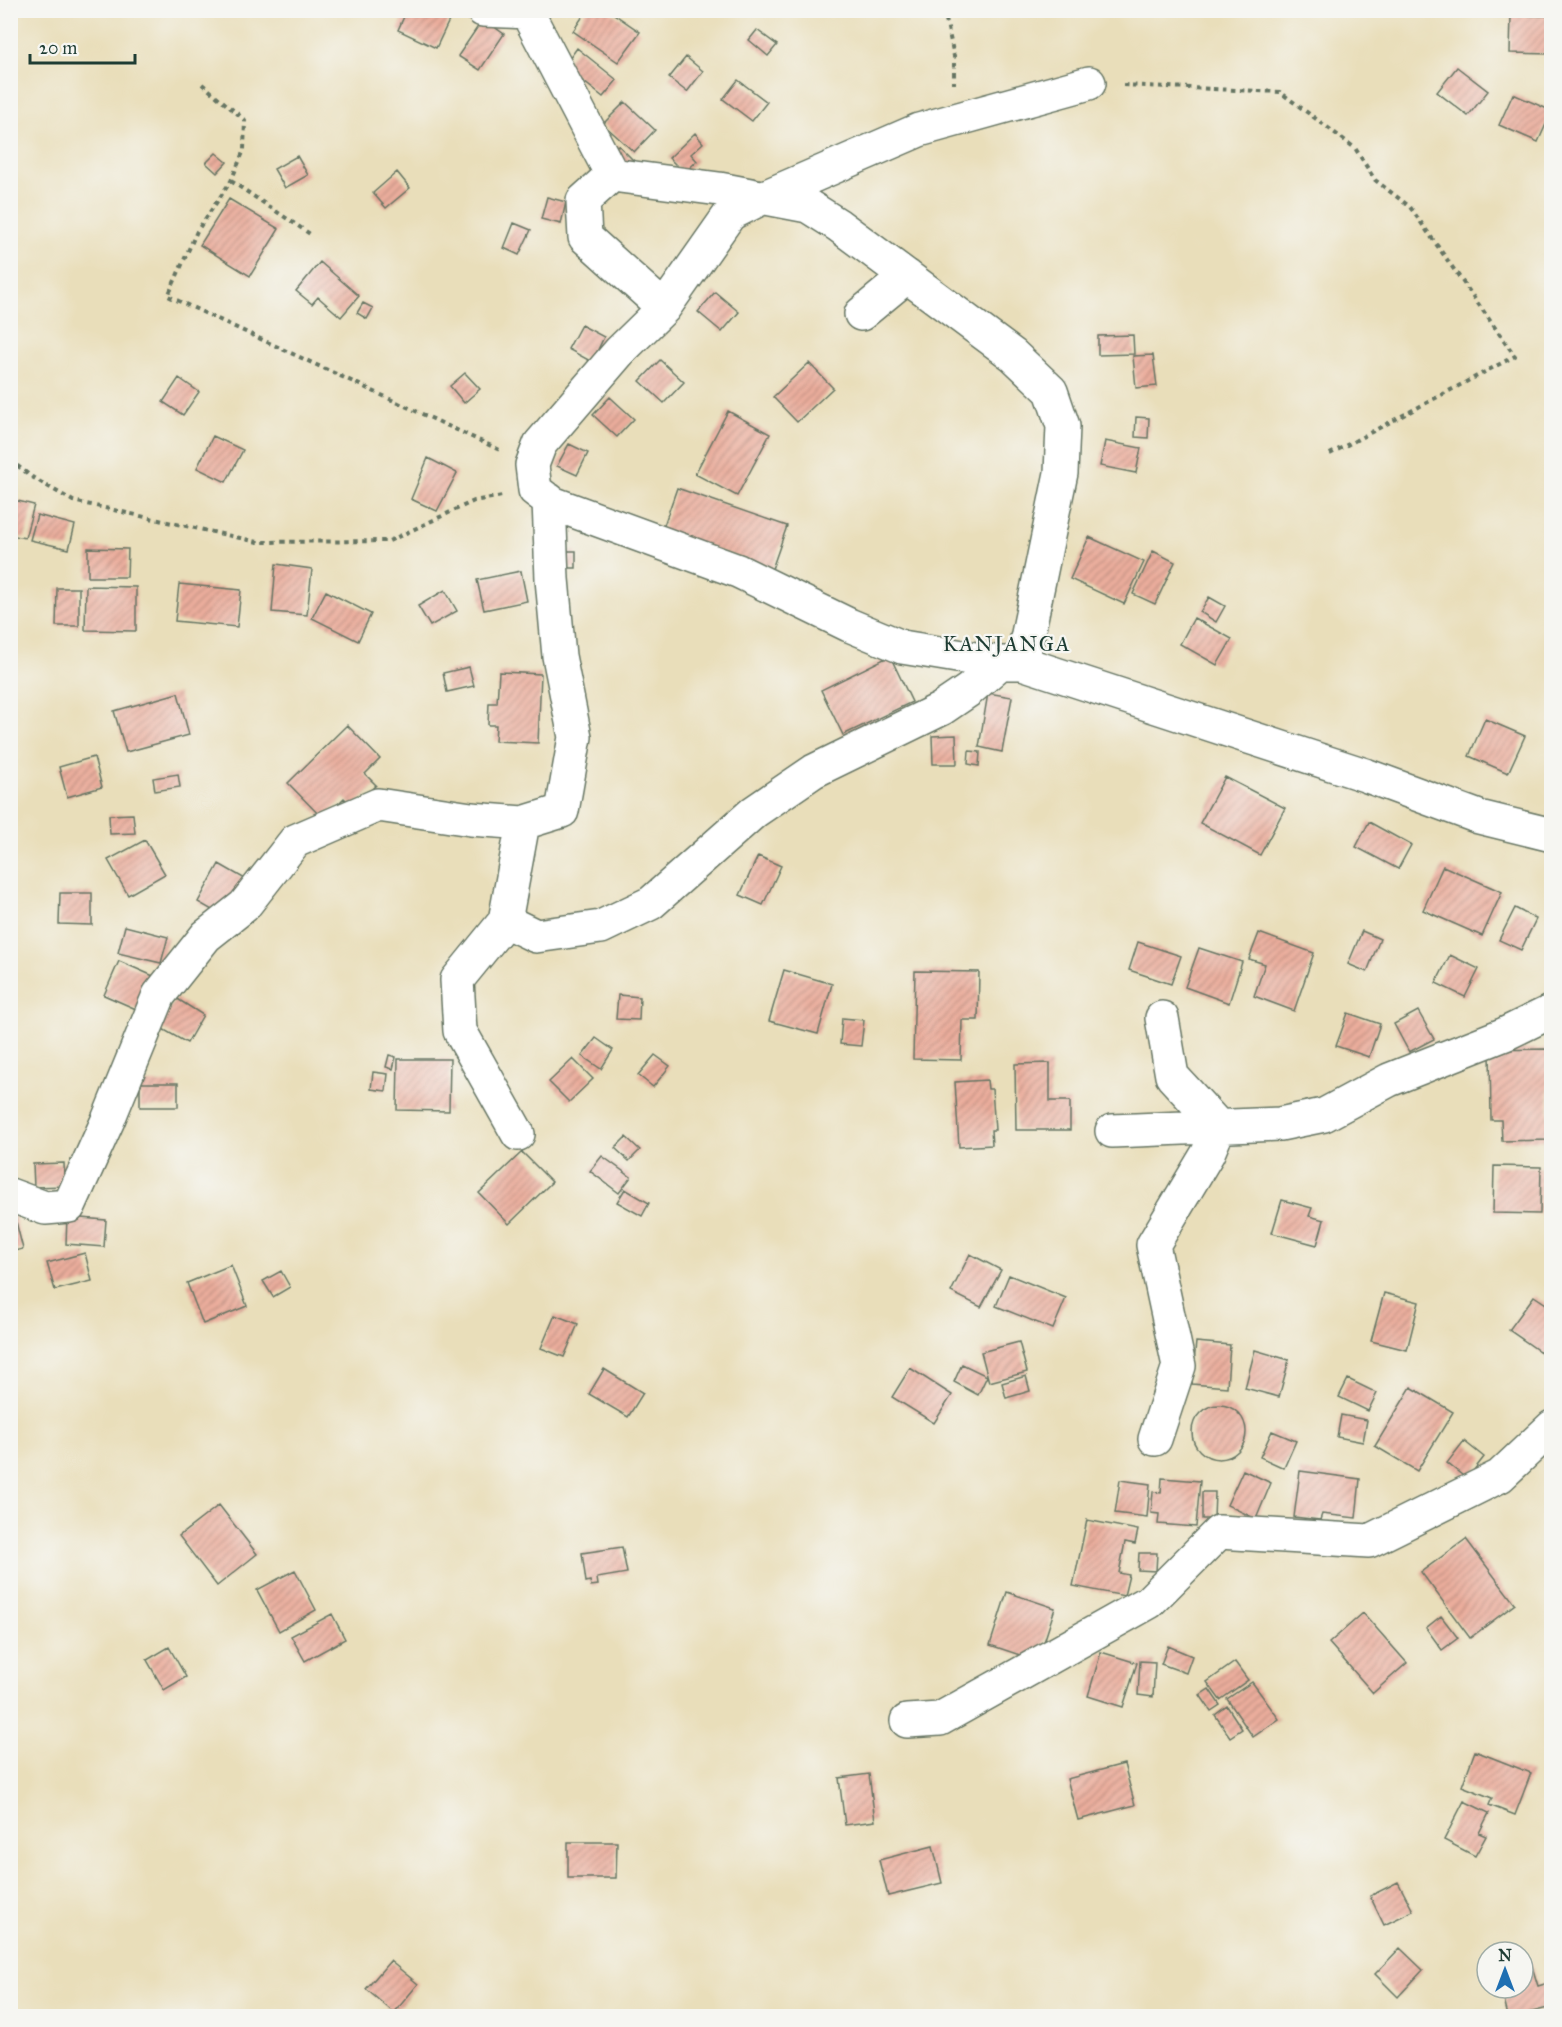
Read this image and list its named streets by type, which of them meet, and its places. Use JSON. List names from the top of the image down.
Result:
{
  "districts": ["KANJANGA"],
  "scale_bar": "20 m",
  "north": "top"
}
